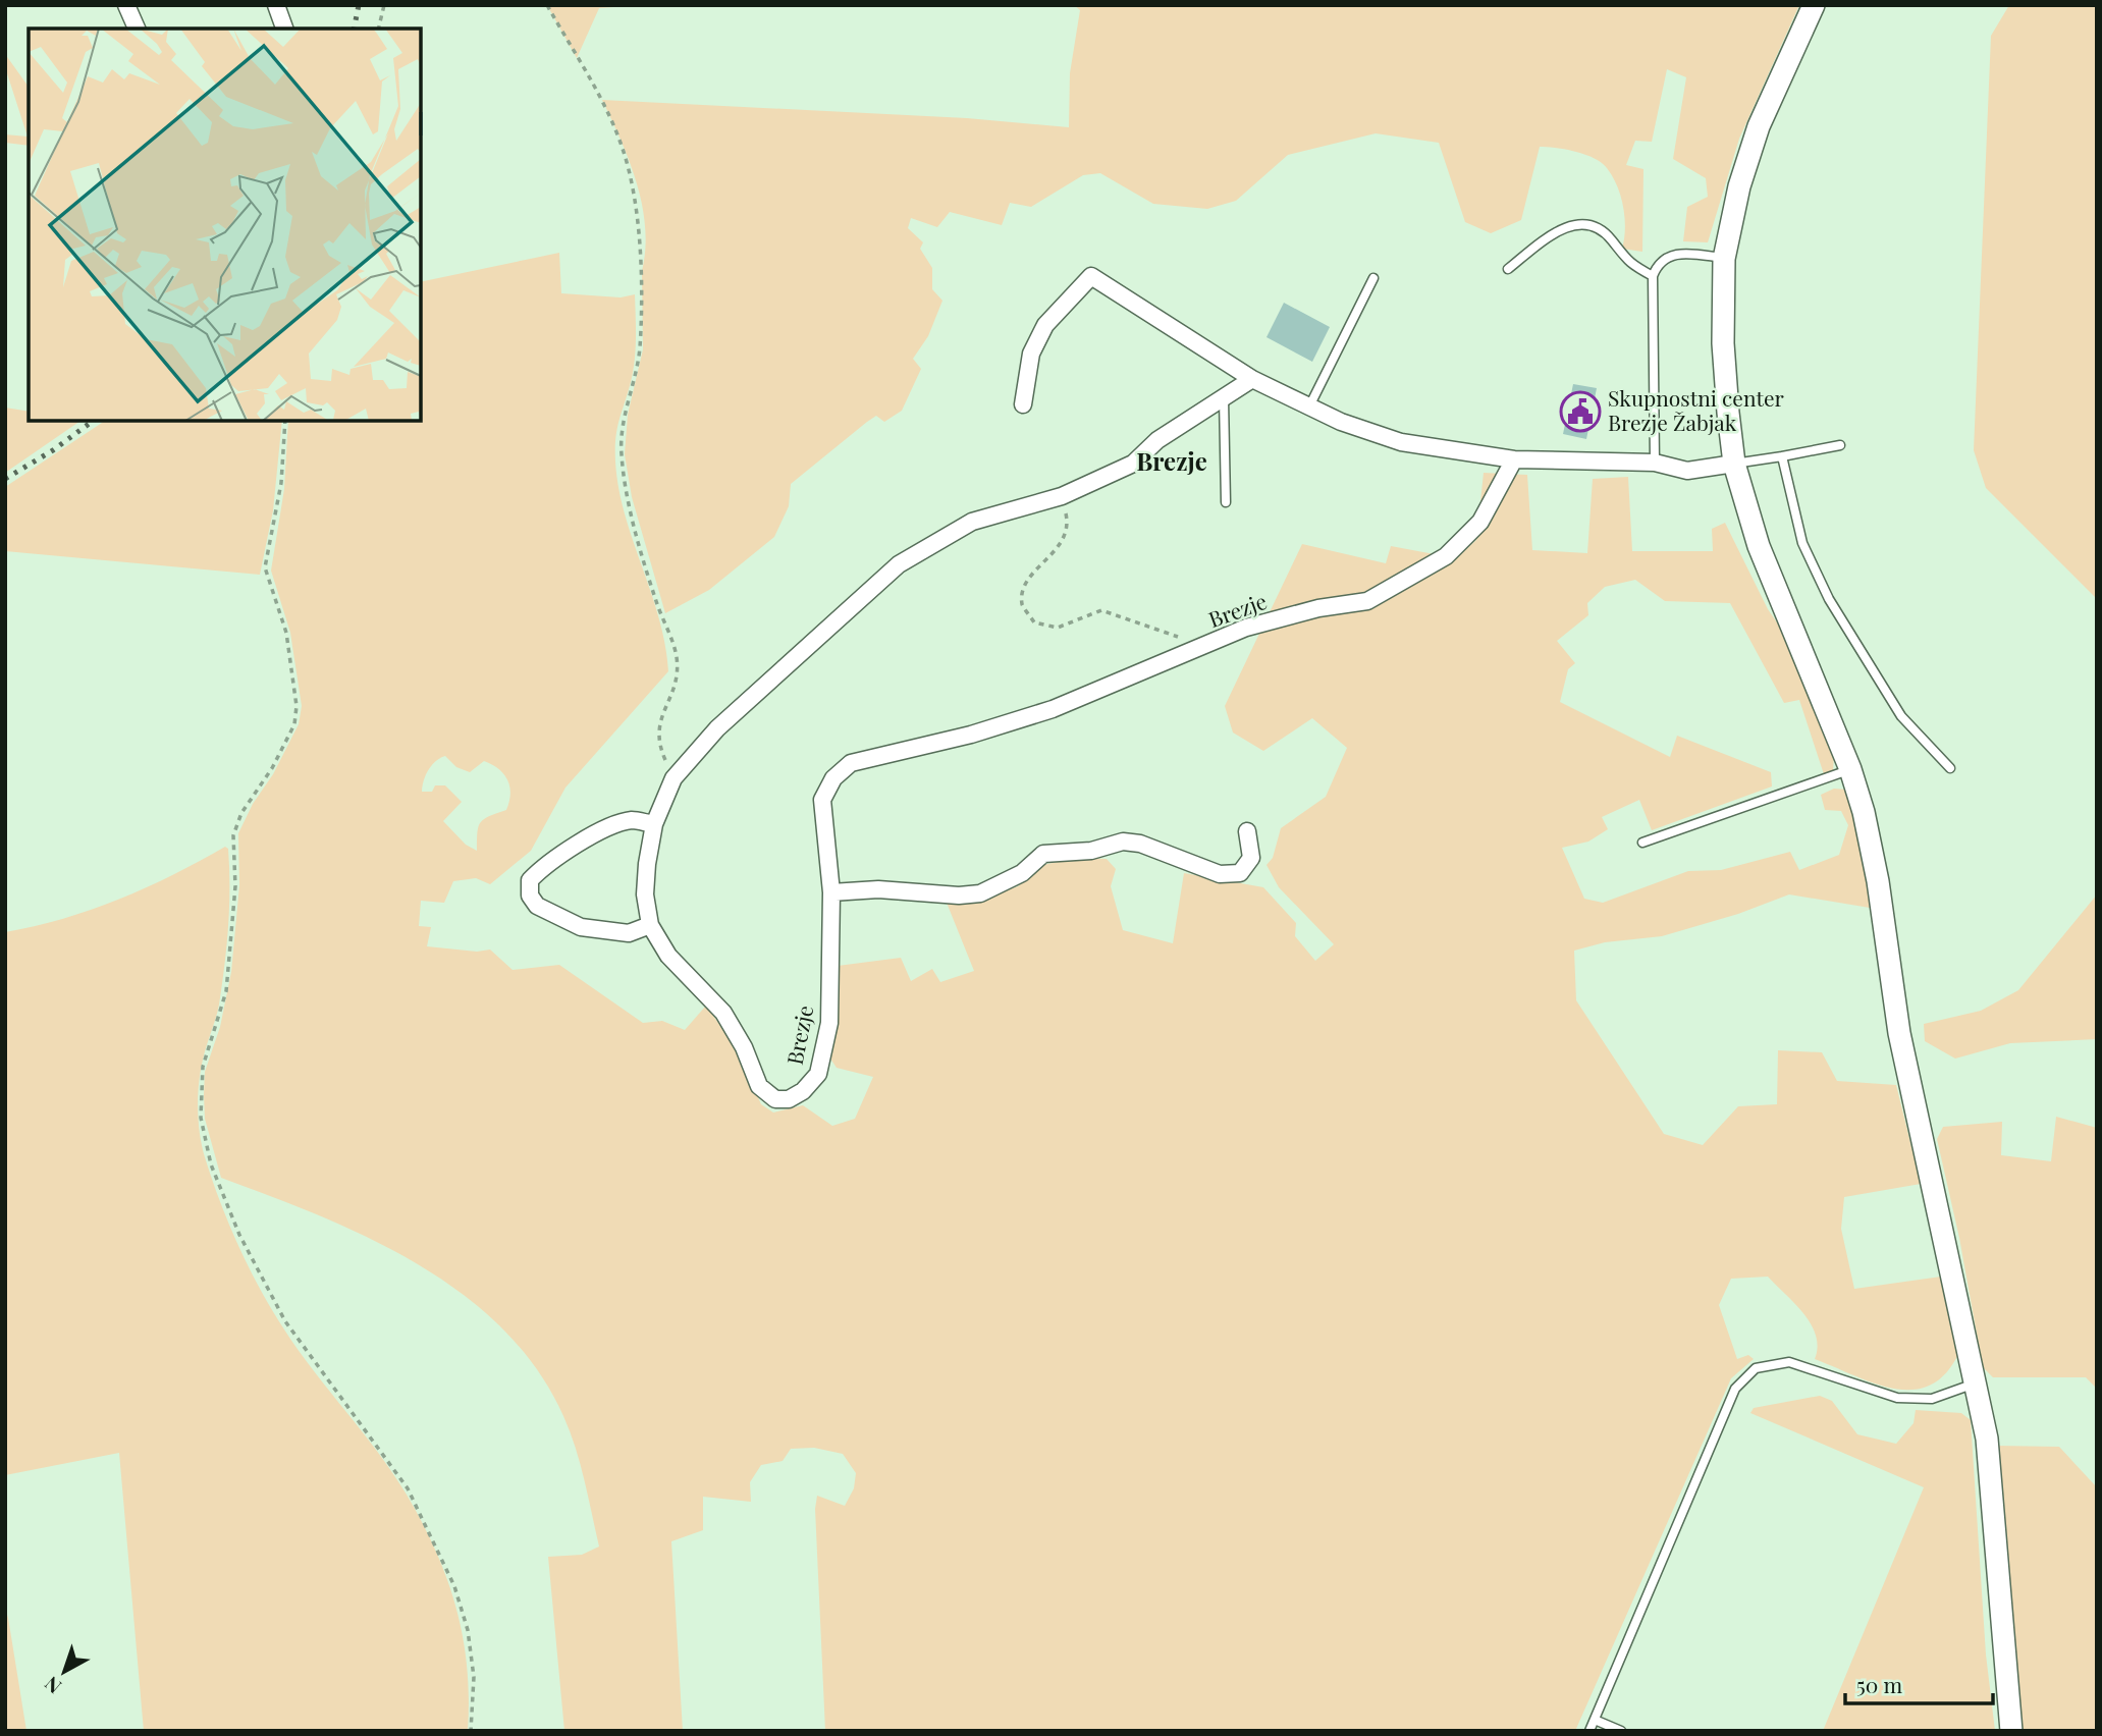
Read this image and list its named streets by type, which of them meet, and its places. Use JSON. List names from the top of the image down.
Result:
{
  "streets": {
    "street": ["Brezje"]
  },
  "districts": ["Brezje"],
  "places": {
    "public building": ["Skupnostni center Brezje Žabjak"]
  },
  "scale_bar": "50 m",
  "north": "bottom left"
}
